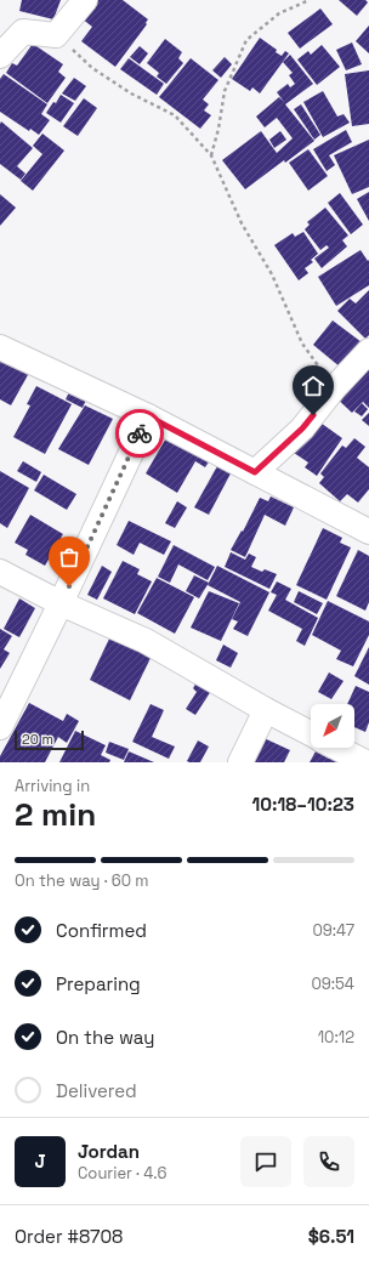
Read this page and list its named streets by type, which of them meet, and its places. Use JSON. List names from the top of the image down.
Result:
{
  "scale_bar": "20 m",
  "north": "bottom left",
  "page": {
    "scale": "20 m",
    "heading": ["2 min", "Arriving in", "10:18–10:23"],
    "panel": [
      "Jordan",
      "Courier · 4.6",
      "Order #8708",
      "$6.51"
    ],
    "bar": "On the way · 60 m",
    "list": [
      ["Confirmed", "09:47"],
      ["Preparing", "09:54"],
      ["On the way", "10:12"],
      "Delivered"
    ],
    "round": "J"
  }
}
